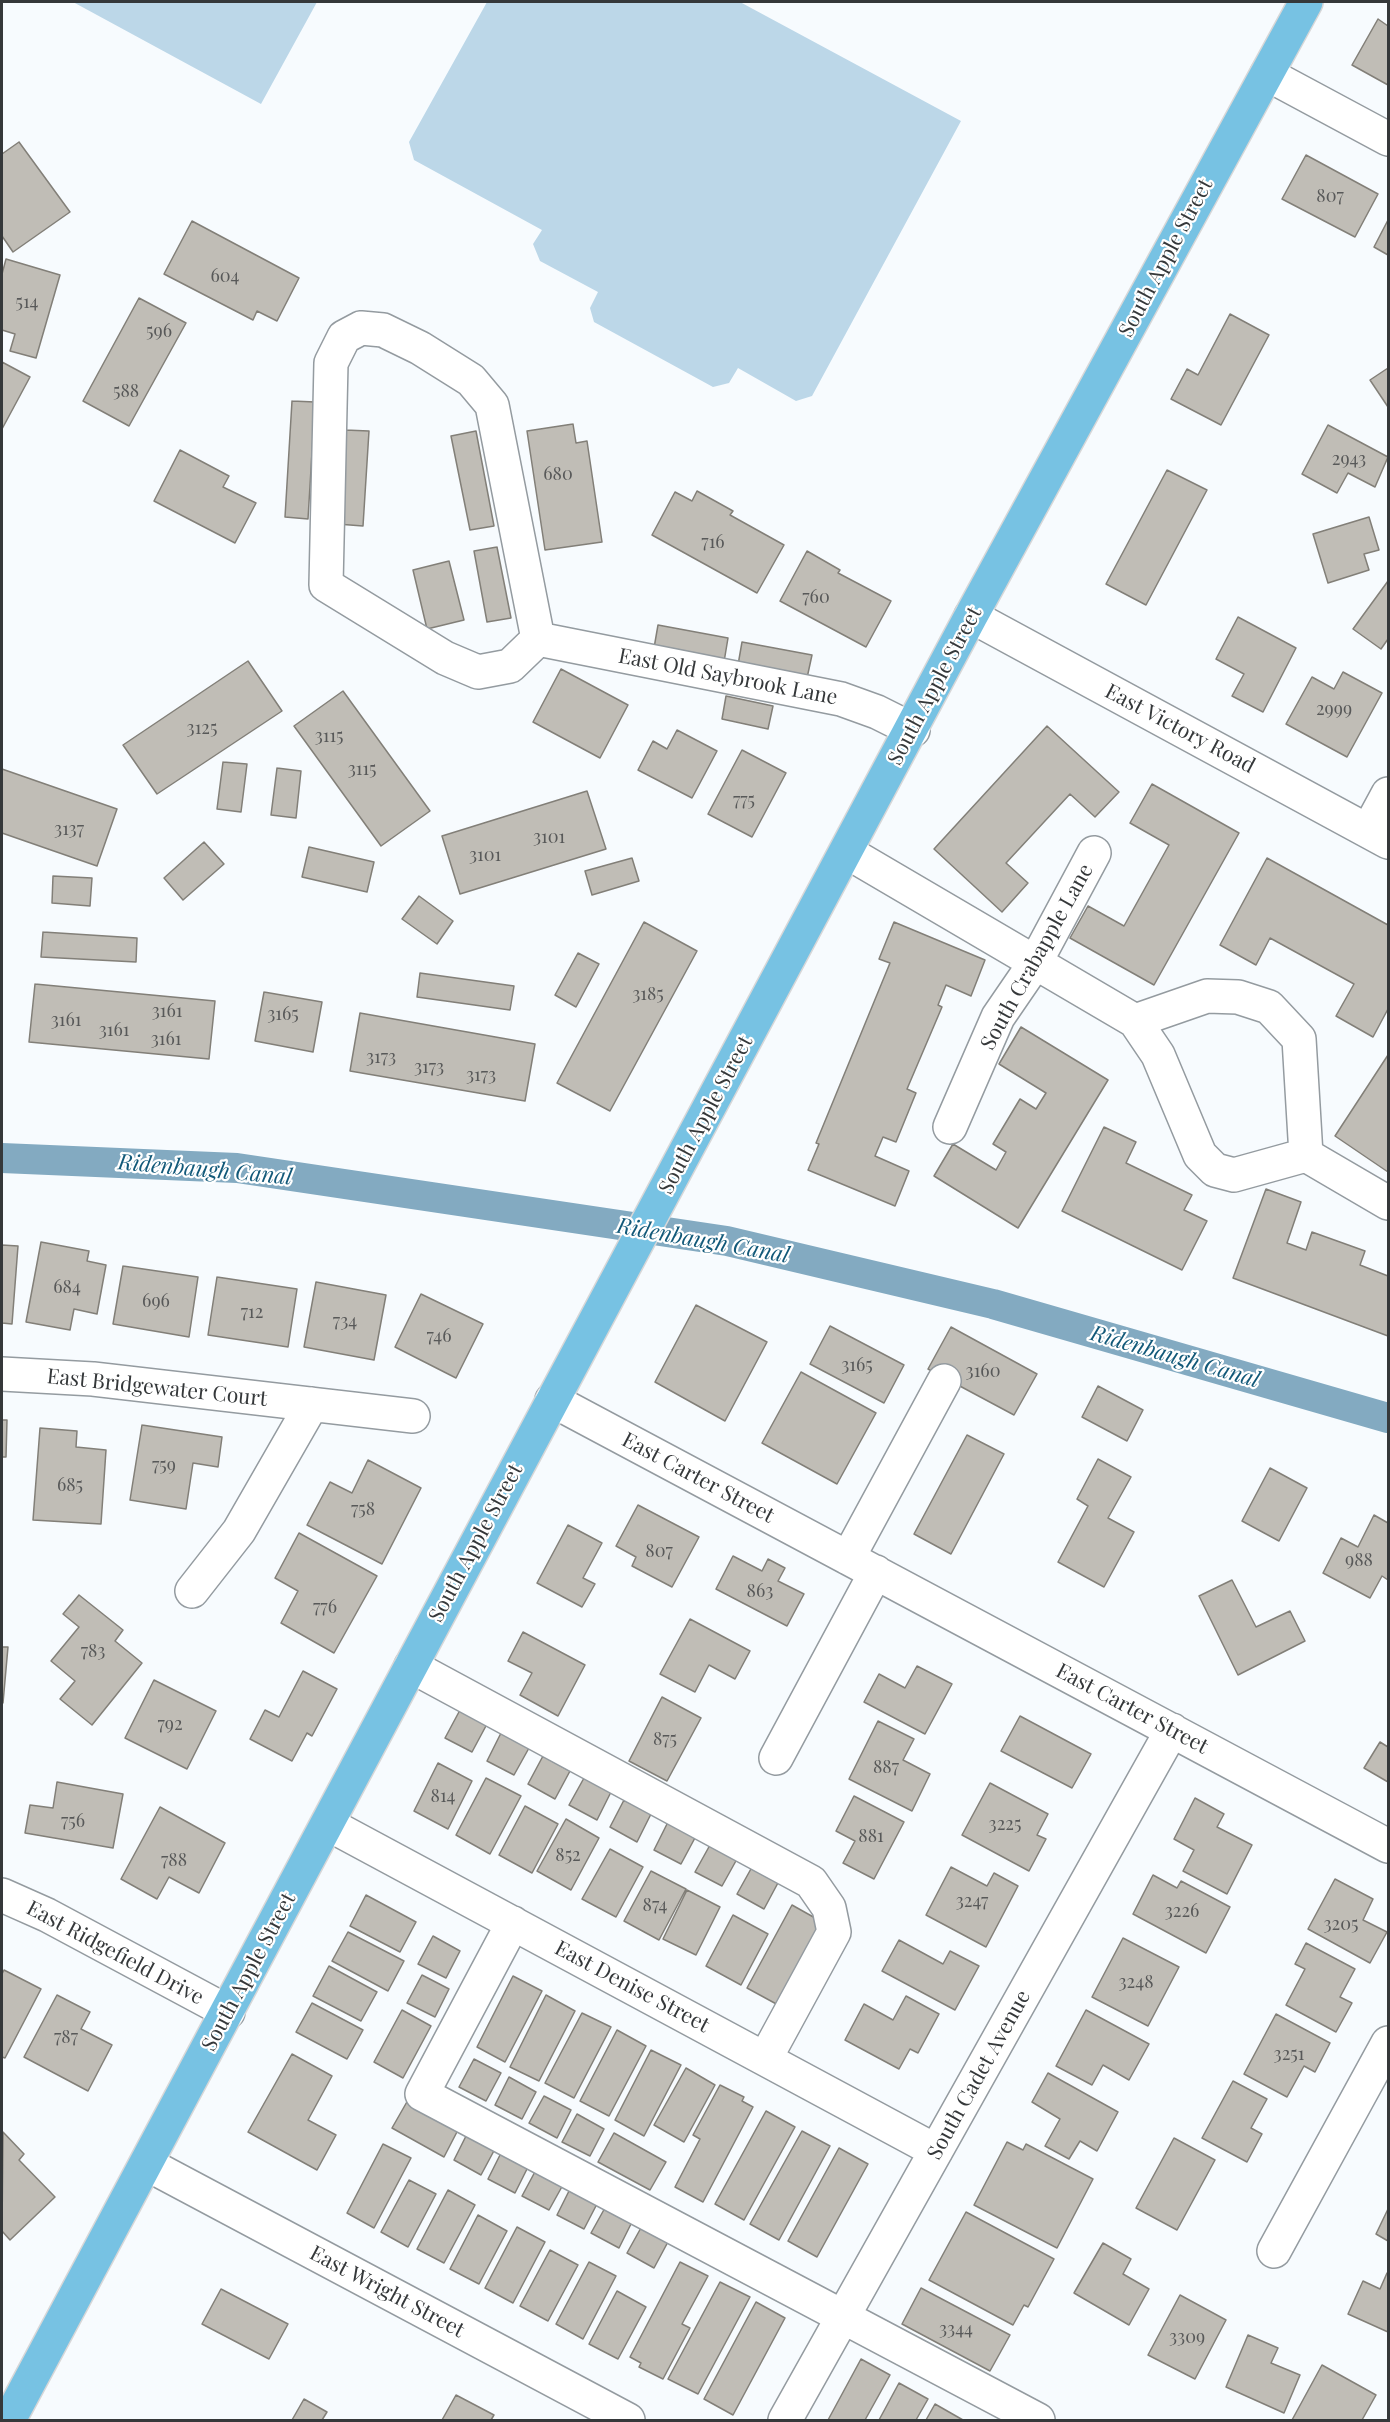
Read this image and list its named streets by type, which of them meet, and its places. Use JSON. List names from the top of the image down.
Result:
{
  "streets": {
    "main road": ["South Apple Street"],
    "street": [
      "East Old Saybrook Lane",
      "East Victory Road",
      "South Crabapple Lane",
      "East Bridgewater Court",
      "East Carter Street",
      "East Ridgefield Drive",
      "East Denise Street",
      "South Cadet Avenue",
      "East Wright Street"
    ]
  },
  "crossings": [
    ["South Apple Street", "East Old Saybrook Lane"],
    ["South Apple Street", "East Victory Road"],
    ["South Apple Street", "East Carter Street"],
    ["South Apple Street", "East Ridgefield Drive"],
    ["South Apple Street", "East Denise Street"],
    ["South Apple Street", "East Wright Street"],
    ["East Carter Street", "South Cadet Avenue"],
    ["East Denise Street", "South Cadet Avenue"]
  ],
  "water": ["Ridenbaugh Canal"],
  "house_numbers": [
    "807",
    "604",
    "514",
    "596",
    "588",
    "2943",
    "680",
    "716",
    "760",
    "2999",
    "3125",
    "3115",
    "3115",
    "775",
    "3137",
    "3101",
    "3101",
    "3185",
    "3161",
    "3165",
    "3161",
    "3161",
    "3161",
    "3173",
    "3173",
    "3173",
    "684",
    "696",
    "712",
    "734",
    "746",
    "3165",
    "3160",
    "759",
    "685",
    "758",
    "807",
    "988",
    "863",
    "776",
    "783",
    "792",
    "875",
    "887",
    "814",
    "756",
    "3225",
    "881",
    "852",
    "788",
    "3247",
    "874",
    "3226",
    "3205",
    "3248",
    "787",
    "3251",
    "3344",
    "3309"
  ]
}
